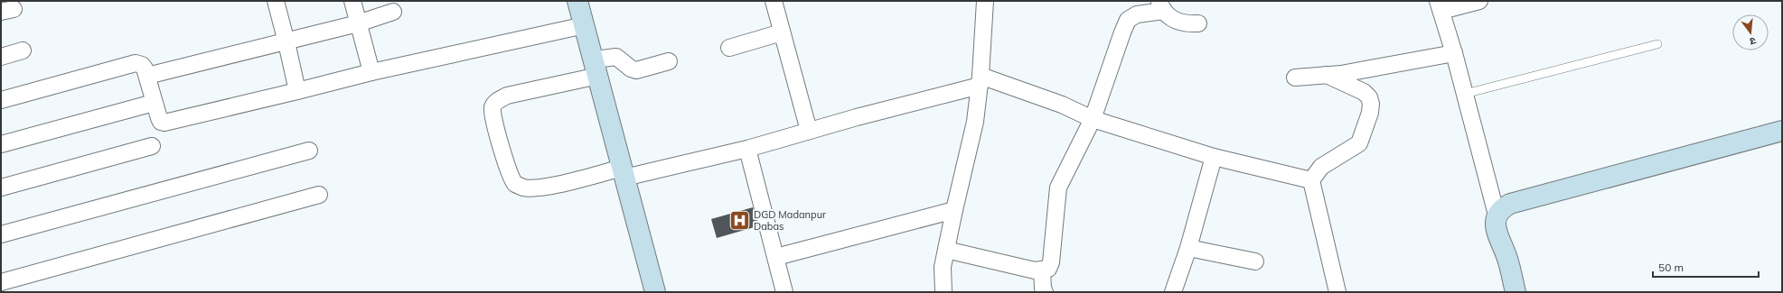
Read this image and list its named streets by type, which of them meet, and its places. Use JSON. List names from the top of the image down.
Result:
{
  "places": {
    "hospital": ["DGD Madanpur Dabas"]
  },
  "scale_bar": "50 m",
  "north": "bottom"
}
